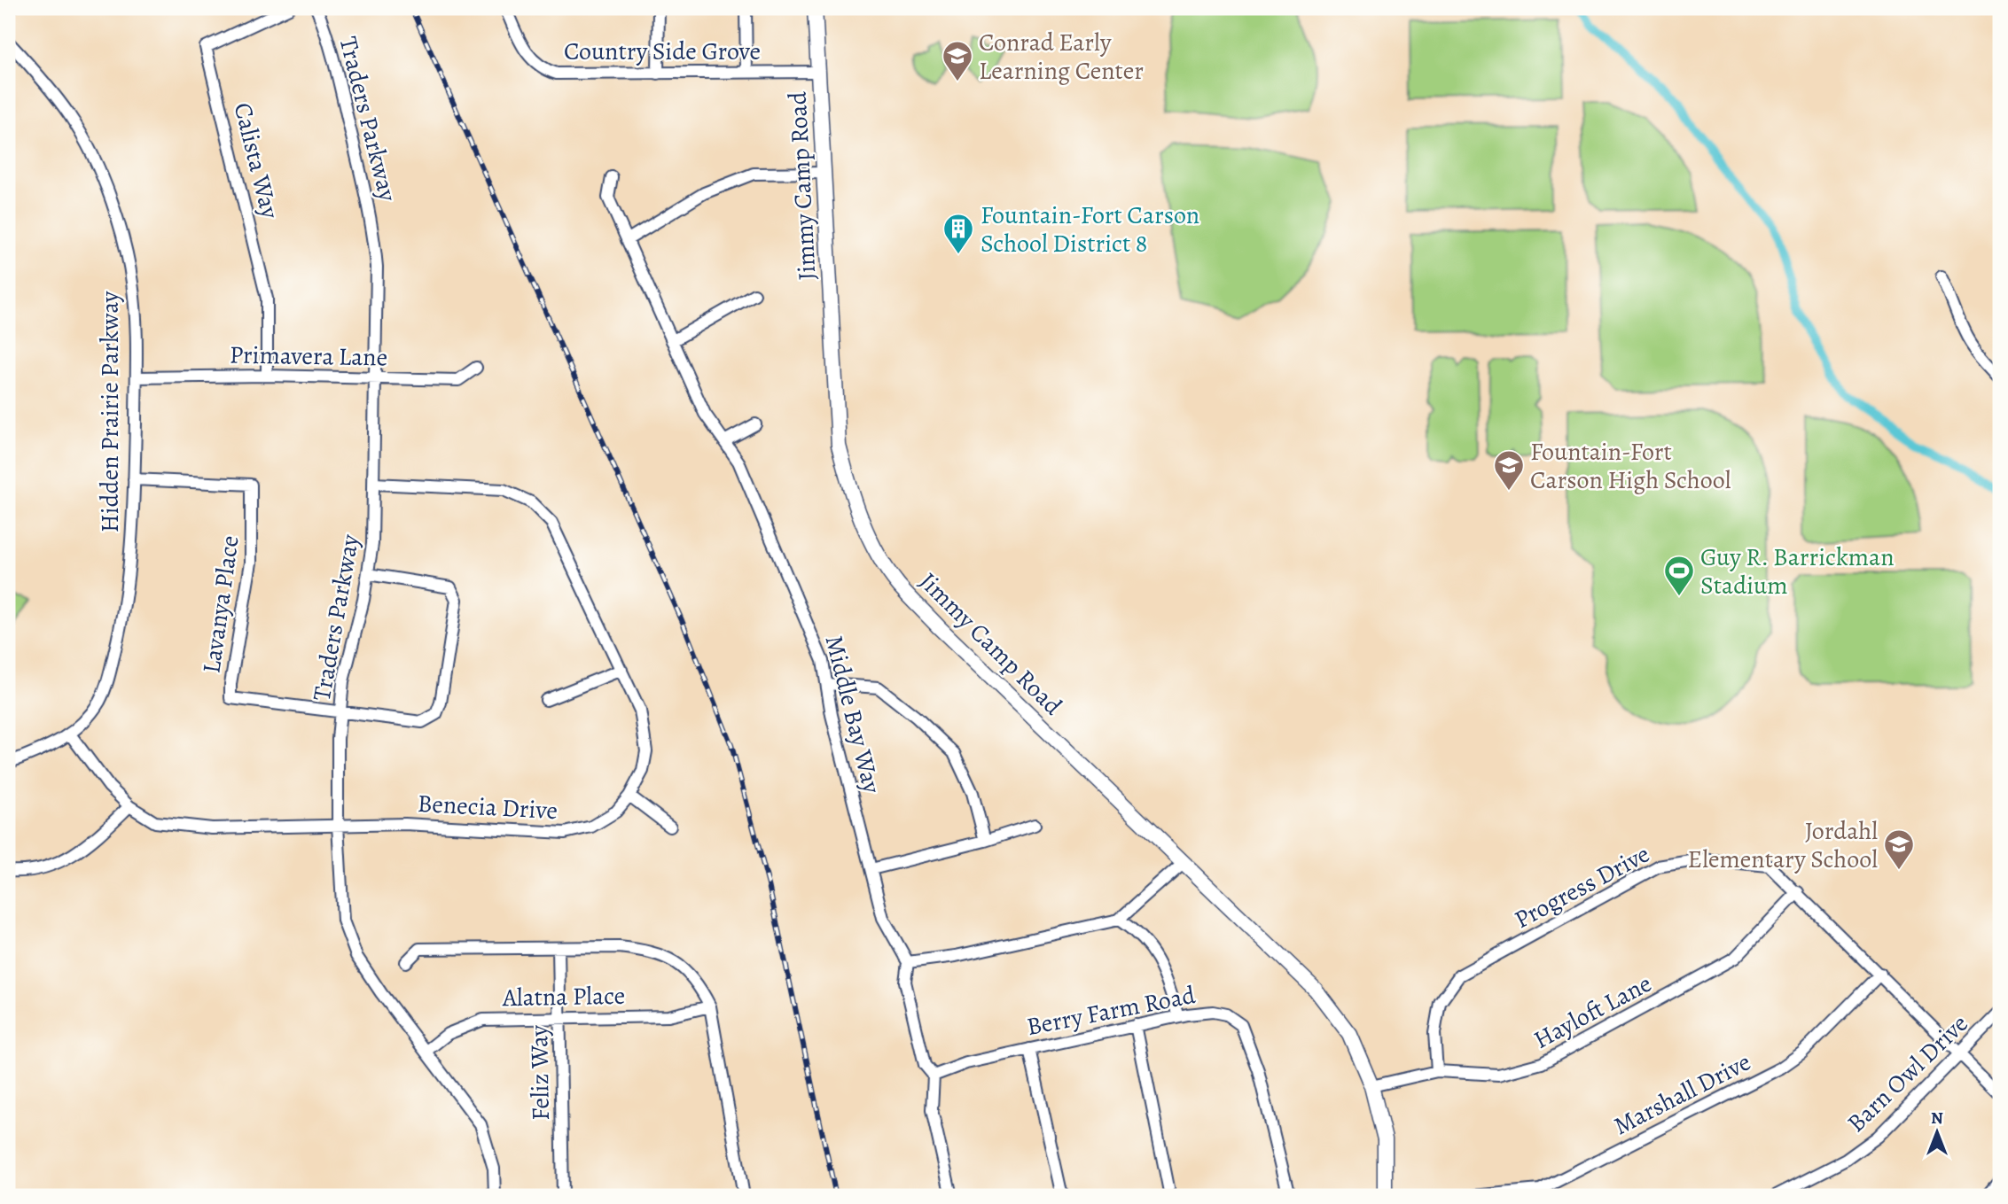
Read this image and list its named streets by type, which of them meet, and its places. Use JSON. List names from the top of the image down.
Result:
{
  "streets": {
    "street": [
      "Country Side Grove",
      "Traders Parkway",
      "Calista Way",
      "Jimmy Camp Road",
      "Primavera Lane",
      "Hidden Prairie Parkway",
      "Lavanya Place",
      "Middle Bay Way",
      "Benecia Drive",
      "Progress Drive",
      "Alatna Place",
      "Berry Farm Road",
      "Hayloft Lane",
      "Feliz Way",
      "Barn Owl Drive",
      "Marshall Drive"
    ]
  },
  "crossings": [
    ["Country Side Grove", "Jimmy Camp Road"],
    ["Traders Parkway", "Primavera Lane"],
    ["Traders Parkway", "Lavanya Place"],
    ["Traders Parkway", "Benecia Drive"],
    ["Traders Parkway", "Alatna Place"],
    ["Calista Way", "Primavera Lane"],
    ["Jimmy Camp Road", "Hayloft Lane"],
    ["Primavera Lane", "Hidden Prairie Parkway"],
    ["Hidden Prairie Parkway", "Lavanya Place"],
    ["Hidden Prairie Parkway", "Benecia Drive"],
    ["Progress Drive", "Hayloft Lane"],
    ["Progress Drive", "Barn Owl Drive"],
    ["Progress Drive", "Marshall Drive"],
    ["Alatna Place", "Feliz Way"]
  ],
  "places": {
    "school or university": ["Conrad Early Learning Center", "Fountain-Fort Carson High School", "Jordahl Elementary School"],
    "building": ["Fountain-Fort Carson School District 8"],
    "sports": ["Guy R. Barrickman Stadium"]
  },
  "north": "top"
}
